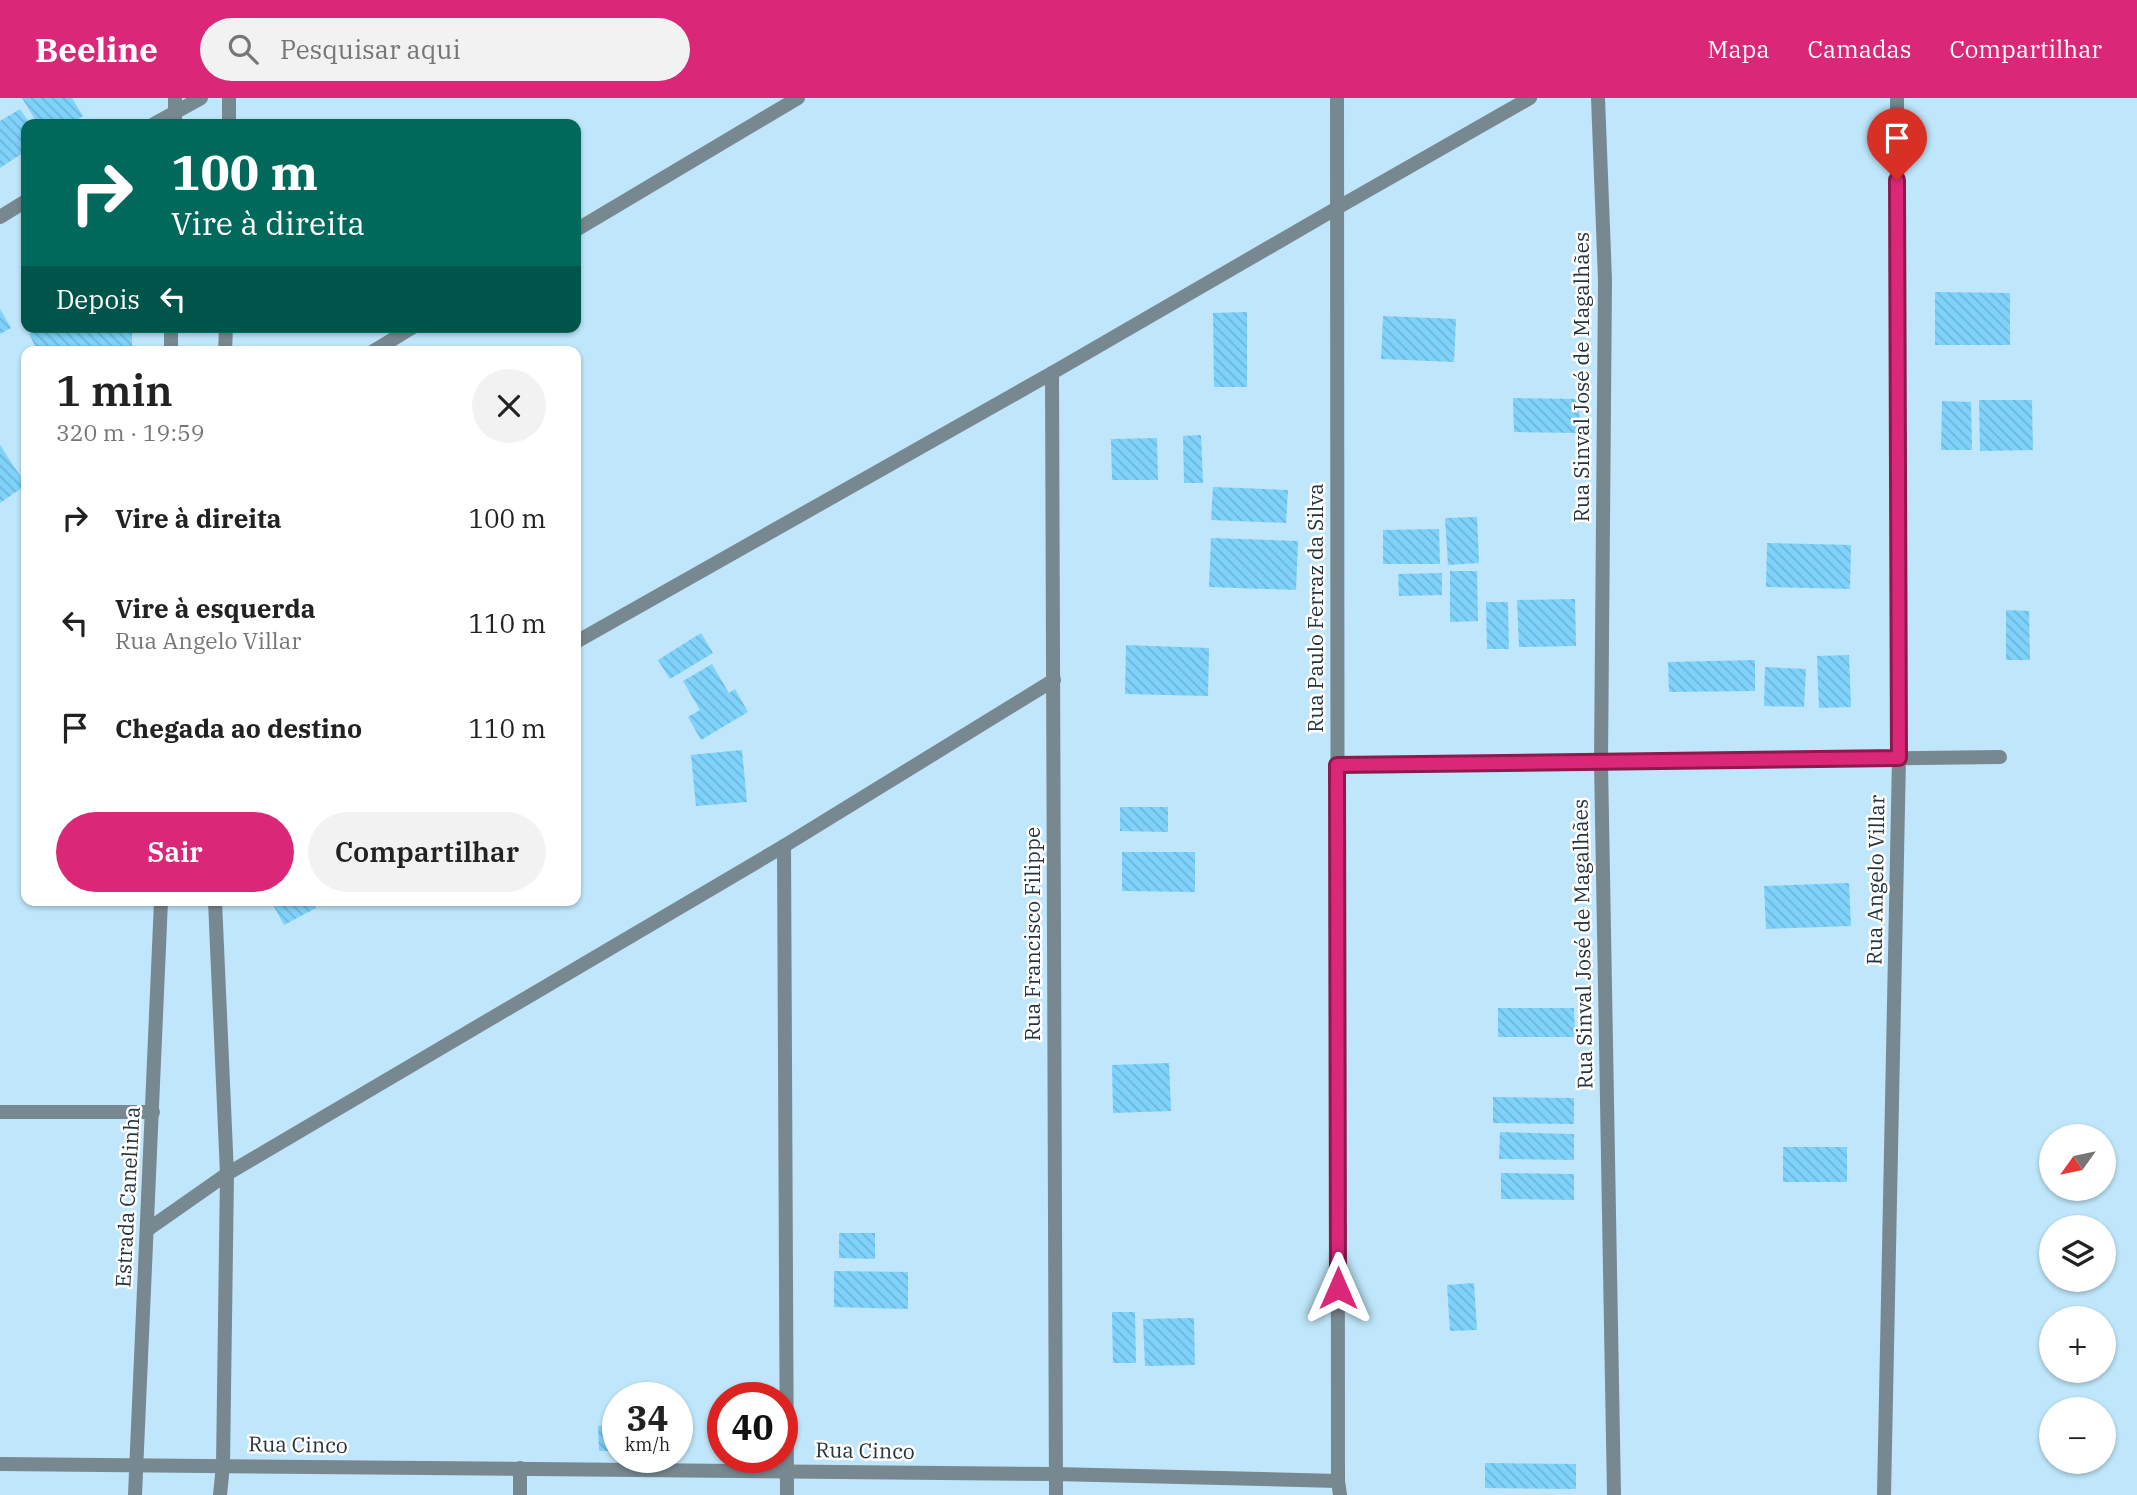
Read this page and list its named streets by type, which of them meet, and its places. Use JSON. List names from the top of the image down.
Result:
{
  "streets": {
    "street": [
      "Rua Sinval José de Magalhães",
      "Rua Paulo Ferraz da Silva",
      "Rua Angelo Villar",
      "Rua Francisco Filippe",
      "Estrada Canelinha",
      "Rua Cinco"
    ]
  },
  "crossings": [
    ["Rua Paulo Ferraz da Silva", "Rua Cinco"],
    ["Rua Francisco Filippe", "Rua Cinco"],
    ["Estrada Canelinha", "Rua Cinco"]
  ],
  "north": "bottom left",
  "page": {
    "header": "Beeline",
    "search": "Pesquisar aqui",
    "nav": ["Mapa", "Camadas", "Compartilhar"],
    "turn": ["100 m", "Vire à direita"],
    "then": "Depois",
    "heading": ["1 min", "320 m · 19:59"],
    "list": [
      {
        "name": "Vire à direita",
        "value": "100 m"
      },
      {
        "name": "Vire à esquerda",
        "note": "Rua Angelo Villar",
        "value": "110 m"
      },
      {
        "name": "Chegada ao destino",
        "value": "110 m"
      }
    ],
    "buttons": ["Sair", "Compartilhar"],
    "map_buttons": ["+", "−"],
    "speed": "34 km/h",
    "limit": "40"
  }
}
